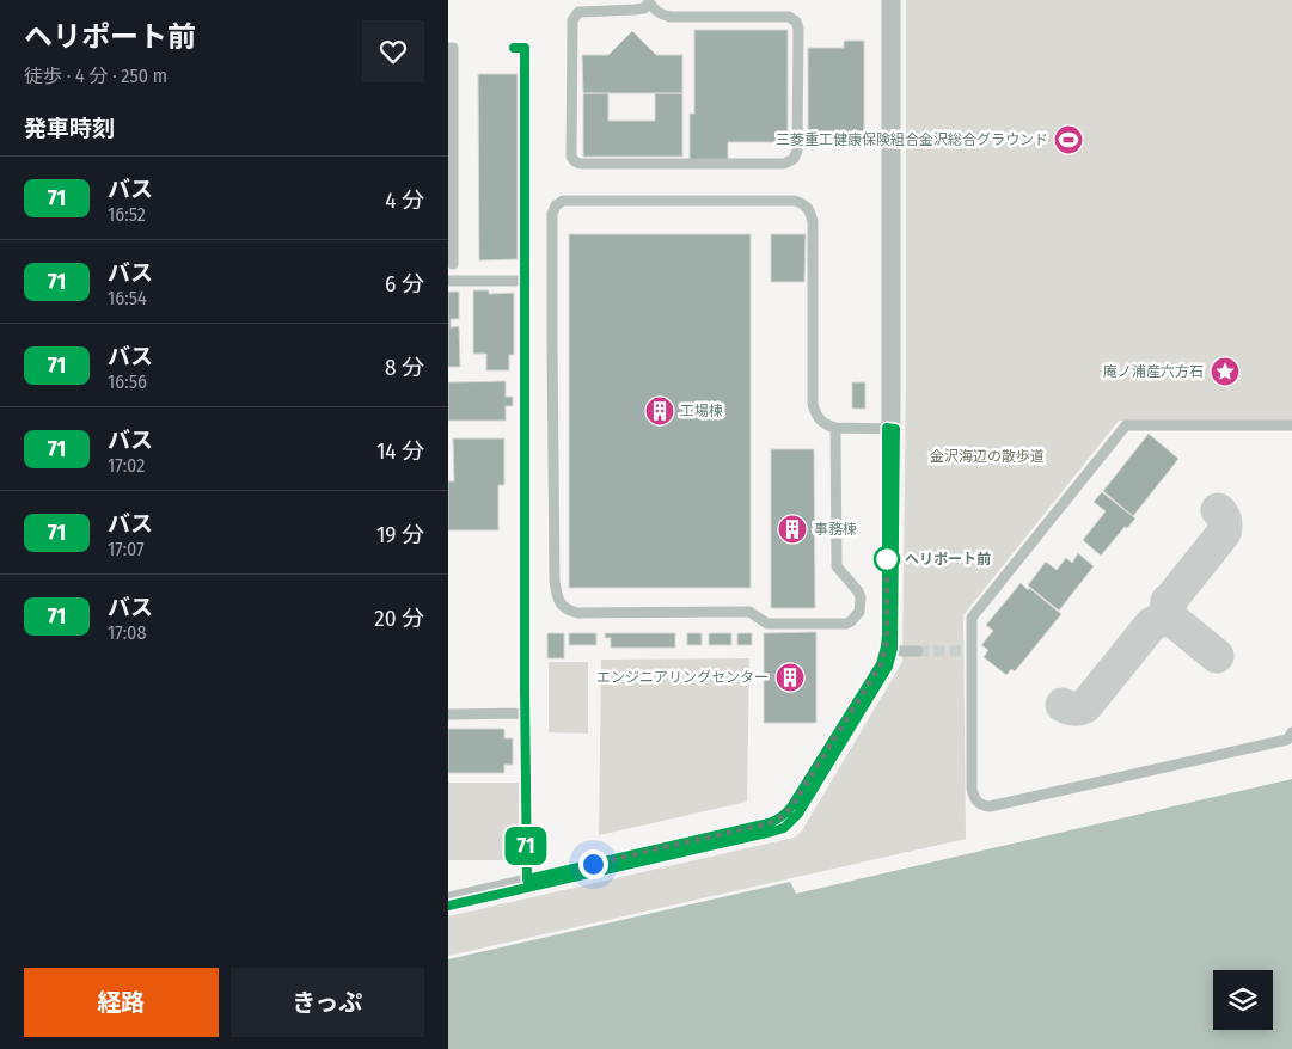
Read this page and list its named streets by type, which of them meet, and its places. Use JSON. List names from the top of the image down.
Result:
{
  "parks": ["金沢海辺の散歩道"],
  "places": {
    "sports": ["三菱重工健康保険組合金沢総合グラウンド"],
    "place": ["庵ノ浦産六方石"],
    "building": ["工場棟", "事務棟", "エンジニアリングセンター"],
    "other": ["ヘリポート前"]
  },
  "lines": ["bus line 71"],
  "page": {
    "heading": [
      ["ヘリポート前", "徒歩 · 4 分 · 250 m"],
      "発車時刻"
    ],
    "on_map": "71",
    "list": [
      {
        "mark": "71",
        "name": "バス",
        "note": "16:52",
        "value": "4 分"
      },
      {
        "mark": "71",
        "name": "バス",
        "note": "16:54",
        "value": "6 分"
      },
      {
        "mark": "71",
        "name": "バス",
        "note": "16:56",
        "value": "8 分"
      },
      {
        "mark": "71",
        "name": "バス",
        "note": "17:02",
        "value": "14 分"
      },
      {
        "mark": "71",
        "name": "バス",
        "note": "17:07",
        "value": "19 分"
      },
      {
        "mark": "71",
        "name": "バス",
        "note": "17:08",
        "value": "20 分"
      }
    ],
    "buttons": ["経路", "きっぷ"]
  }
}
